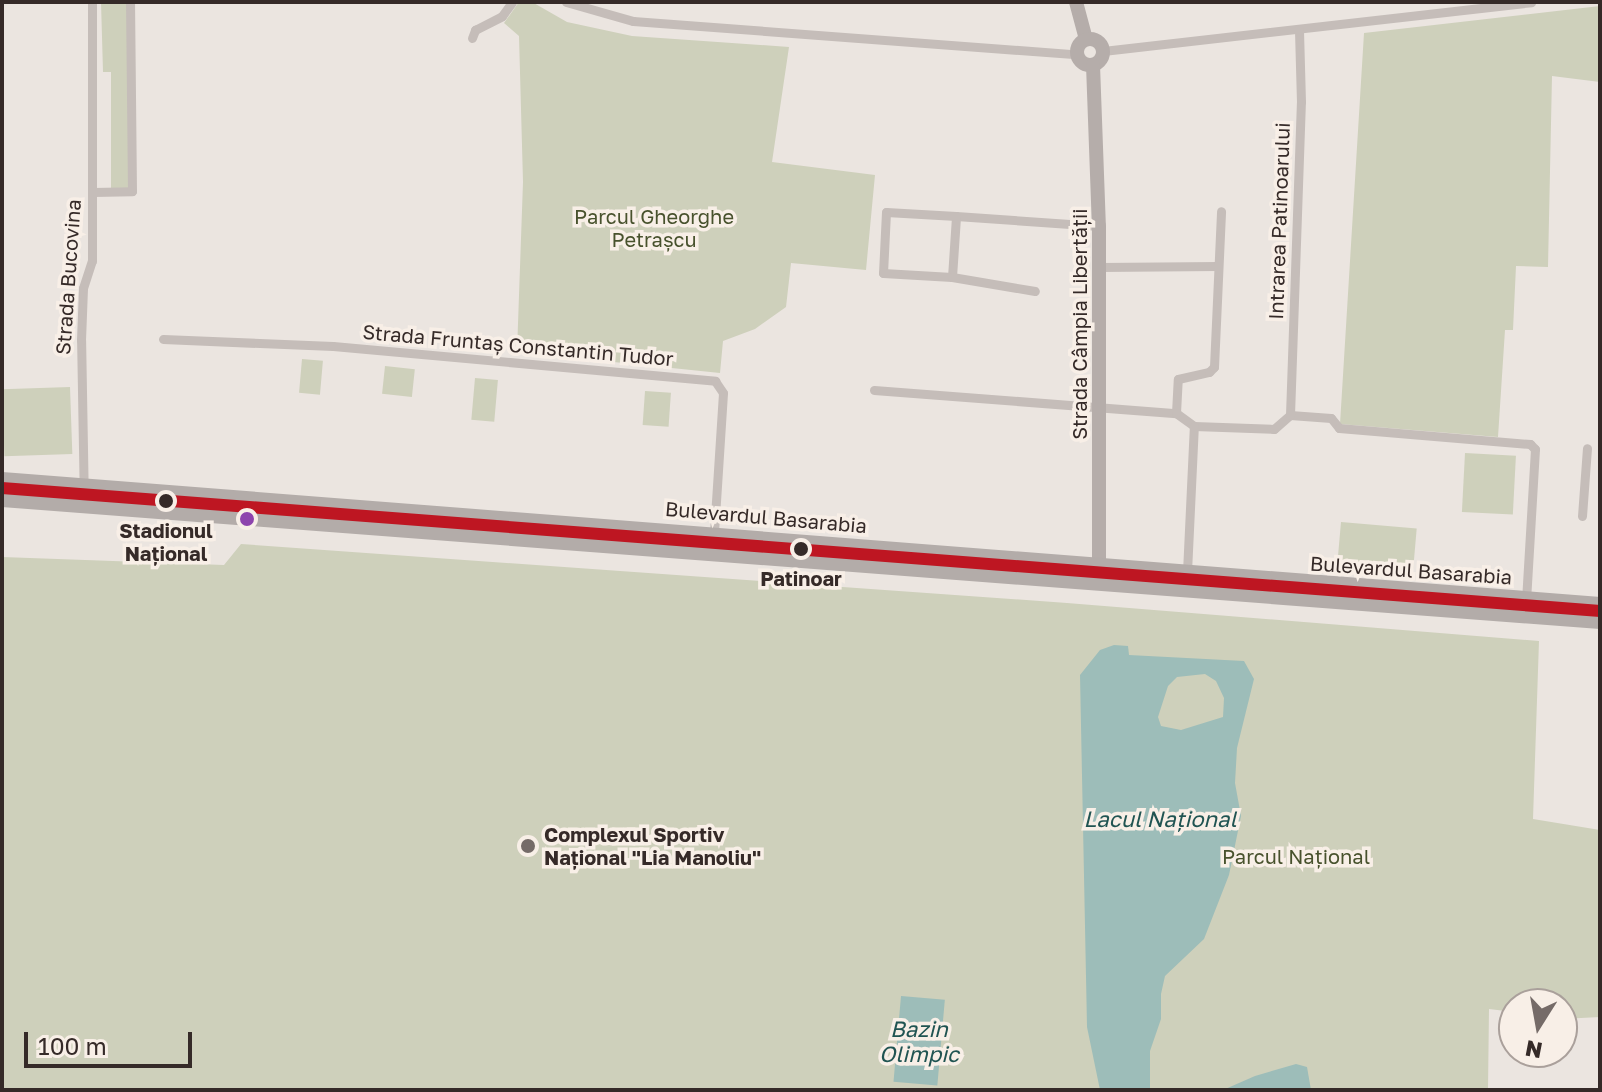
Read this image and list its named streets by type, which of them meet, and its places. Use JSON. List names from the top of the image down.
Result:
{
  "streets": {
    "main road": ["Bulevardul Basarabia"],
    "street": [
      "Intrarea Patinoarului",
      "Strada Bucovina",
      "Strada Câmpia Libertății",
      "Strada Fruntaș Constantin Tudor"
    ]
  },
  "crossings": [
    ["Intrarea Patinoarului", "Bulevardul Basarabia"],
    ["Strada Bucovina", "Bulevardul Basarabia"],
    ["Strada Câmpia Libertății", "Bulevardul Basarabia"],
    ["Strada Fruntaș Constantin Tudor", "Bulevardul Basarabia"]
  ],
  "water": ["Lacul Național", "Bazin Olimpic"],
  "parks": ["Parcul Gheorghe Petrașcu", "Parcul Național"],
  "places": ["Stadionul Național", "Patinoar", "Complexul Sportiv Național \"Lia Manoliu\""],
  "scale_bar": "100 m",
  "north": "bottom"
}
